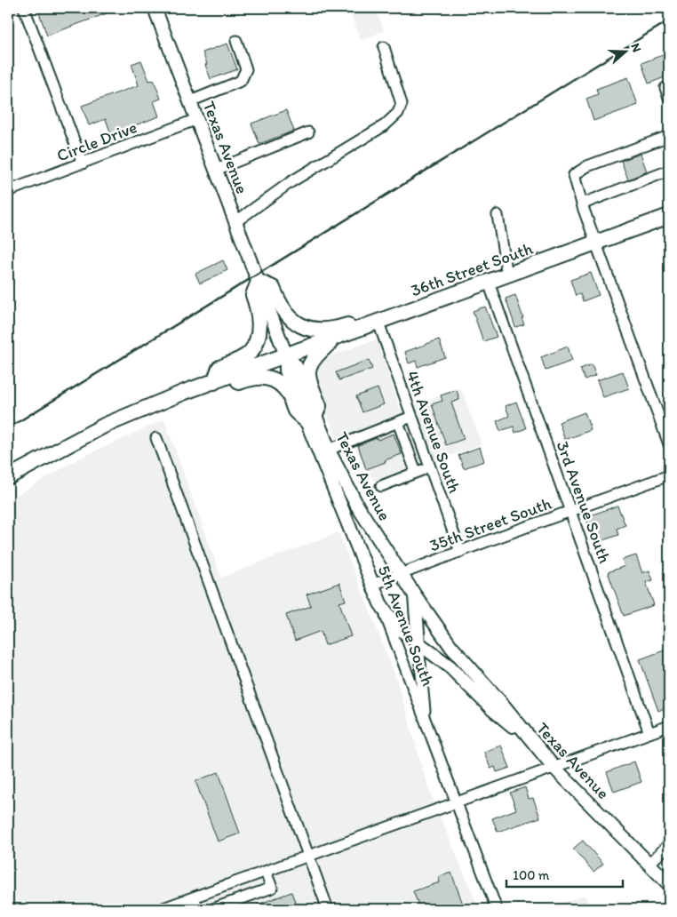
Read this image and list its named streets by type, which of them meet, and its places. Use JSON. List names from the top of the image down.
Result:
{
  "streets": {
    "highway": ["36th Street South"],
    "main road": ["Texas Avenue", "5th Avenue South"],
    "street": [
      "Circle Drive",
      "4th Avenue South",
      "3rd Avenue South",
      "35th Street South"
    ]
  },
  "crossings": [
    ["Circle Drive", "Texas Avenue"],
    ["Texas Avenue", "36th Street South"],
    ["Texas Avenue", "35th Street South"],
    ["Texas Avenue", "5th Avenue South"],
    ["36th Street South", "4th Avenue South"],
    ["36th Street South", "3rd Avenue South"],
    ["36th Street South", "5th Avenue South"],
    ["4th Avenue South", "35th Street South"],
    ["3rd Avenue South", "35th Street South"],
    ["35th Street South", "5th Avenue South"]
  ],
  "scale_bar": "100 m",
  "north": "right"
}
